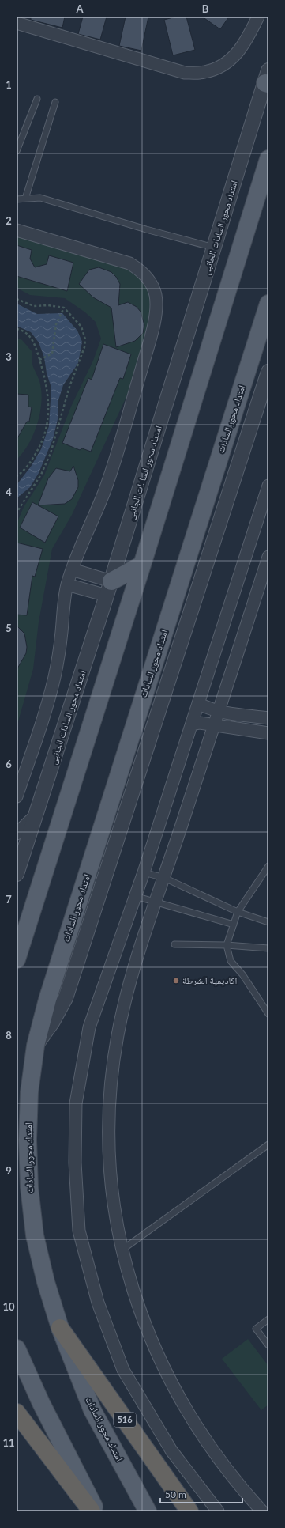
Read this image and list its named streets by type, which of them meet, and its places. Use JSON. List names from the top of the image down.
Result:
{
  "streets": {
    "highway": ["516"],
    "main road": ["امتداد محور السادات"],
    "street": ["امتداد محور السادات الجانبى"]
  },
  "crossings": [
    ["امتداد محور السادات", "516"]
  ],
  "places": ["اكاديمية الشرطة"],
  "scale_bar": "50 m",
  "grid": {
    "columns": ["A", "B"],
    "rows": [
      "1",
      "2",
      "3",
      "4",
      "5",
      "6",
      "7",
      "8",
      "9",
      "10",
      "11"
    ]
  }
}
